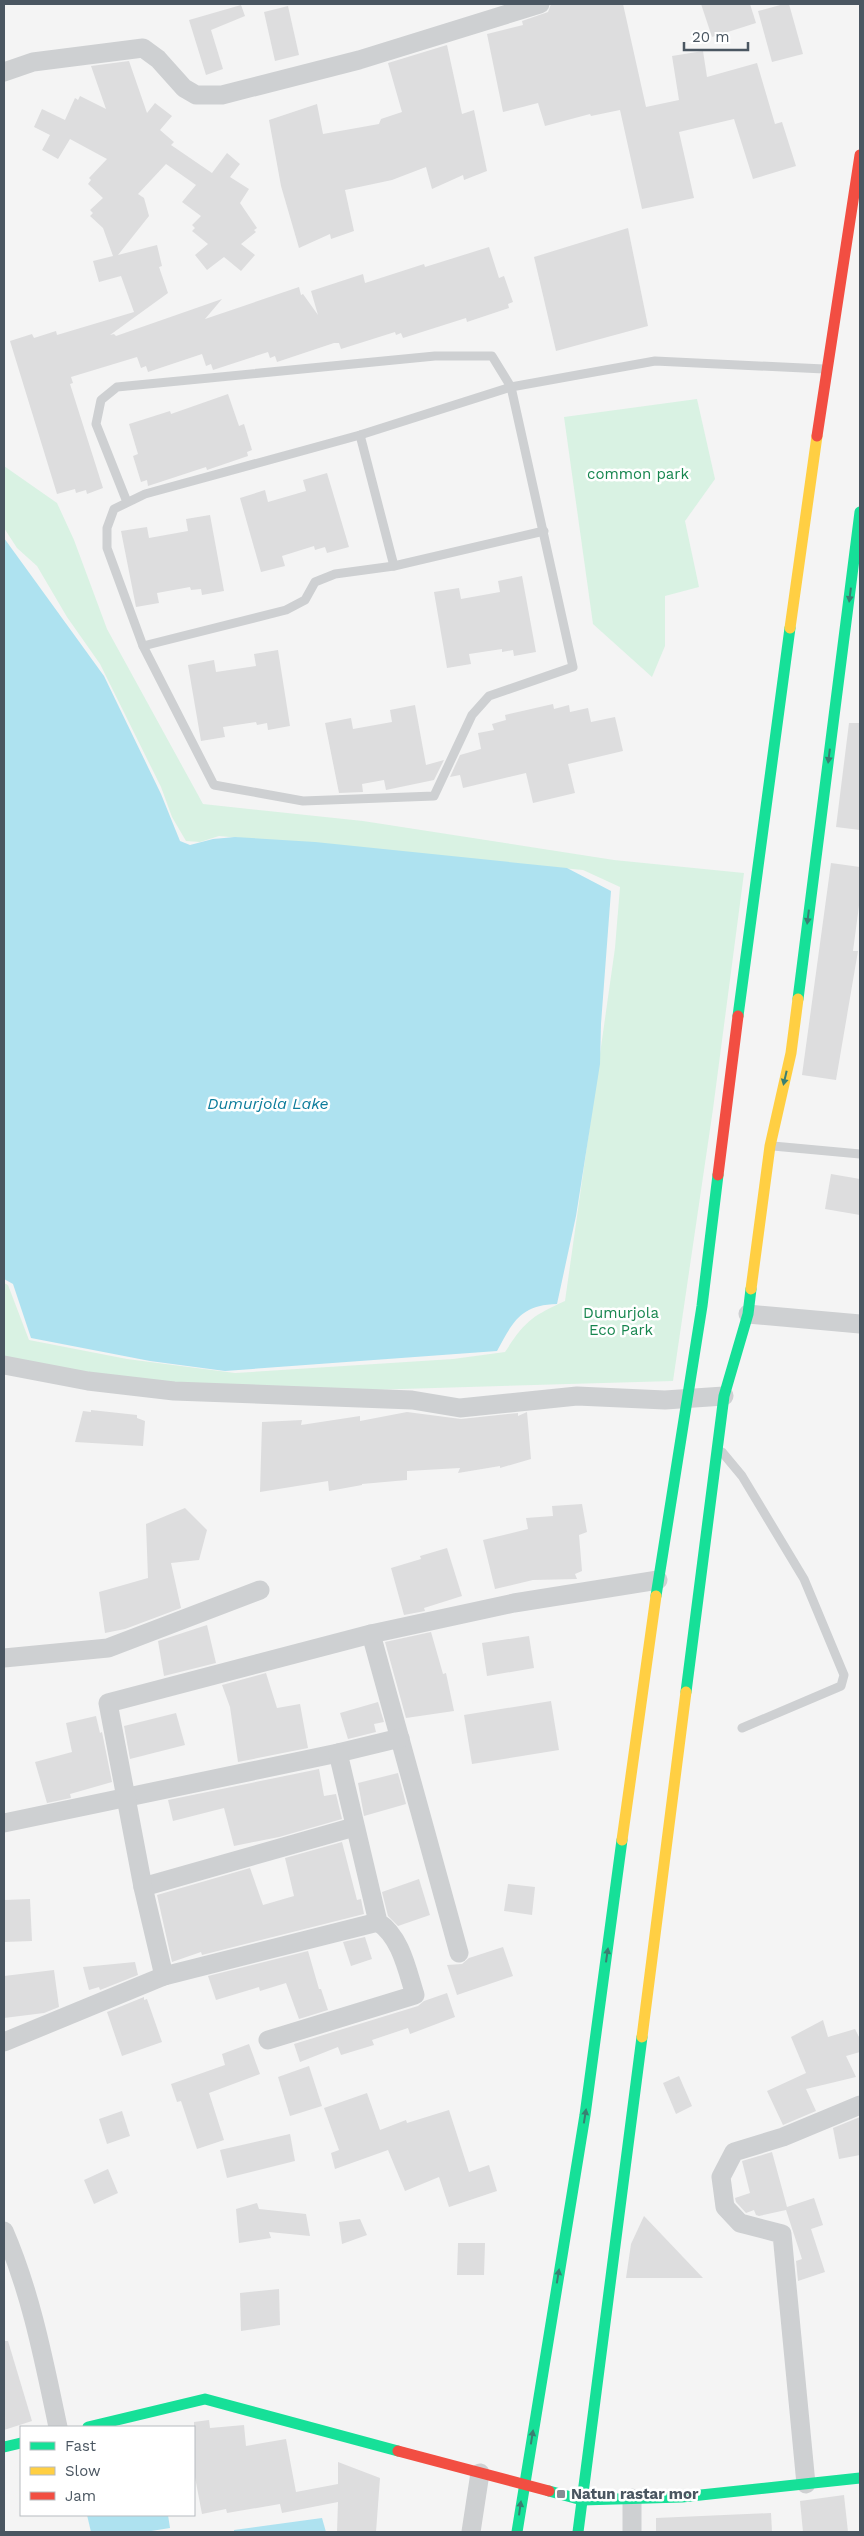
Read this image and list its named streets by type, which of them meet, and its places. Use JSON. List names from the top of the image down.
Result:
{
  "water": ["Dumurjola Lake"],
  "parks": ["common park", "Dumurjola Eco Park"],
  "places": {
    "transit": ["Natun rastar mor"]
  },
  "legend": ["Fast", "Slow", "Jam"],
  "scale_bar": "20 m"
}
